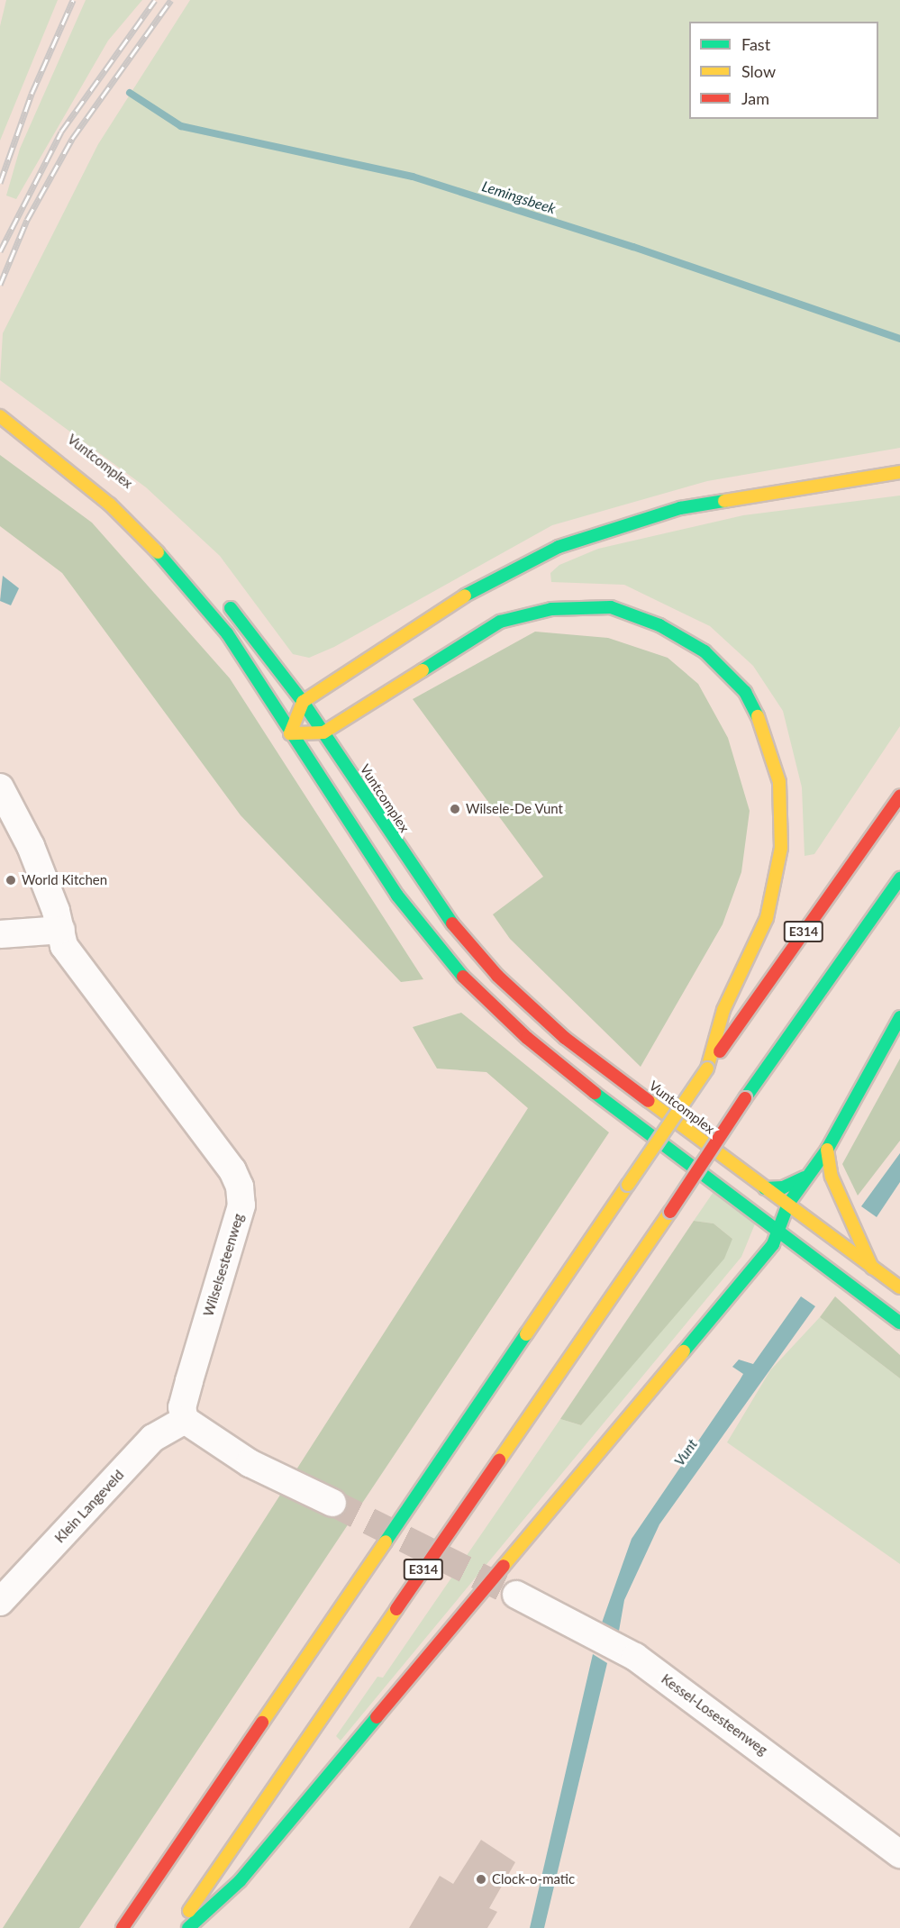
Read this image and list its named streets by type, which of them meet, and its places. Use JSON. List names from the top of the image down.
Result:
{
  "streets": {
    "main road": ["Vuntcomplex", "E314"],
    "street": ["Wilselsesteenweg", "Klein Langeveld", "Kessel-Losesteenweg"]
  },
  "crossings": [
    ["Wilselsesteenweg", "Klein Langeveld"]
  ],
  "water": ["Lemingsbeek", "Vunt"],
  "places": ["Wilsele-De Vunt", "World Kitchen", "Clock-o-matic"],
  "legend": ["Fast", "Slow", "Jam"]
}
